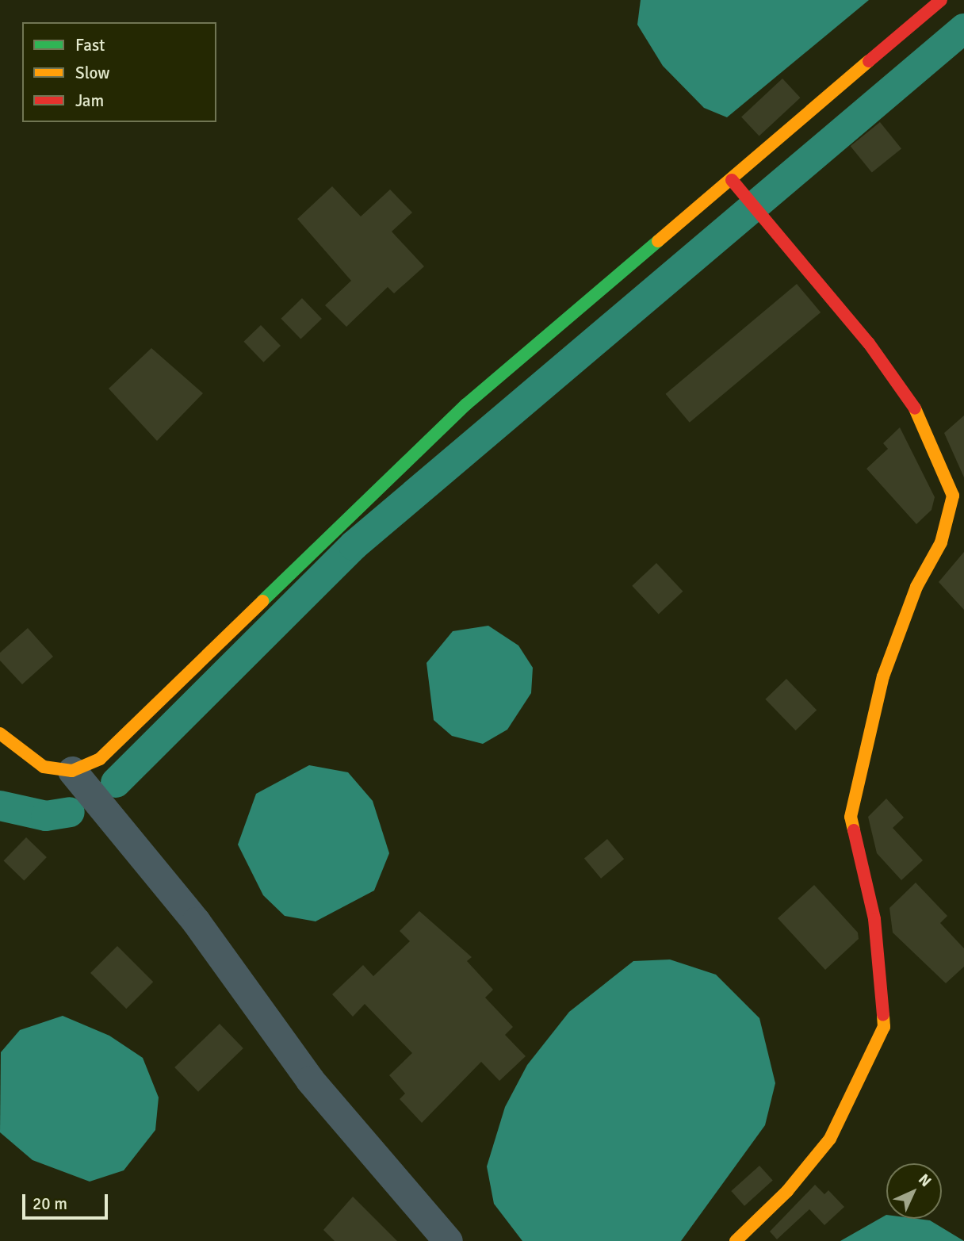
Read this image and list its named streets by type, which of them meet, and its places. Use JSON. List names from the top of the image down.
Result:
{
  "legend": ["Fast", "Slow", "Jam"],
  "scale_bar": "20 m",
  "north": "top right"
}
